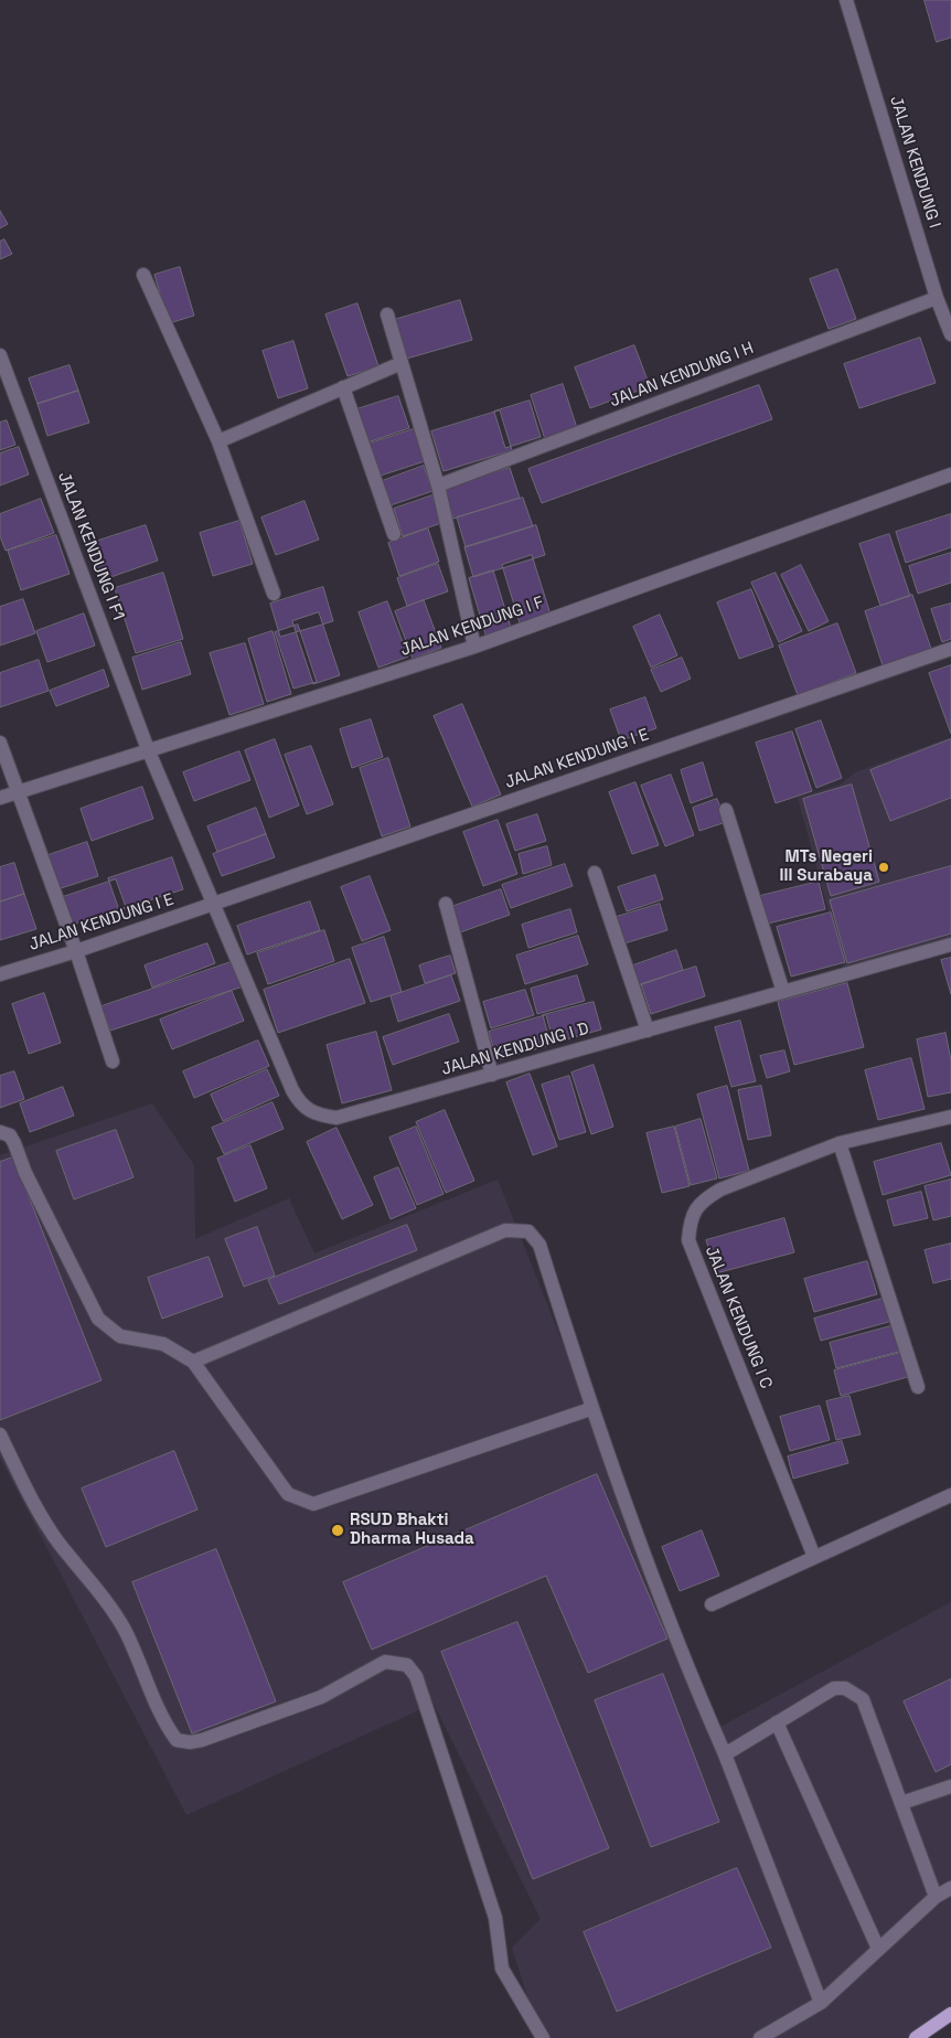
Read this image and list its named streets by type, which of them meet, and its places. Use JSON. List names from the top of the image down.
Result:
{
  "streets": {
    "street": [
      "JALAN KENDUNG I",
      "JALAN KENDUNG I H",
      "JALAN KENDUNG I F1",
      "JALAN KENDUNG I F",
      "JALAN KENDUNG I E",
      "JALAN KENDUNG I D",
      "JALAN KENDUNG I C"
    ]
  },
  "crossings": [
    ["JALAN KENDUNG I", "JALAN KENDUNG I H"],
    ["JALAN KENDUNG I F1", "JALAN KENDUNG I F"],
    ["JALAN KENDUNG I E", "JALAN KENDUNG I D"]
  ],
  "places": ["MTs Negeri III Surabaya", "RSUD Bhakti Dharma Husada"]
}
